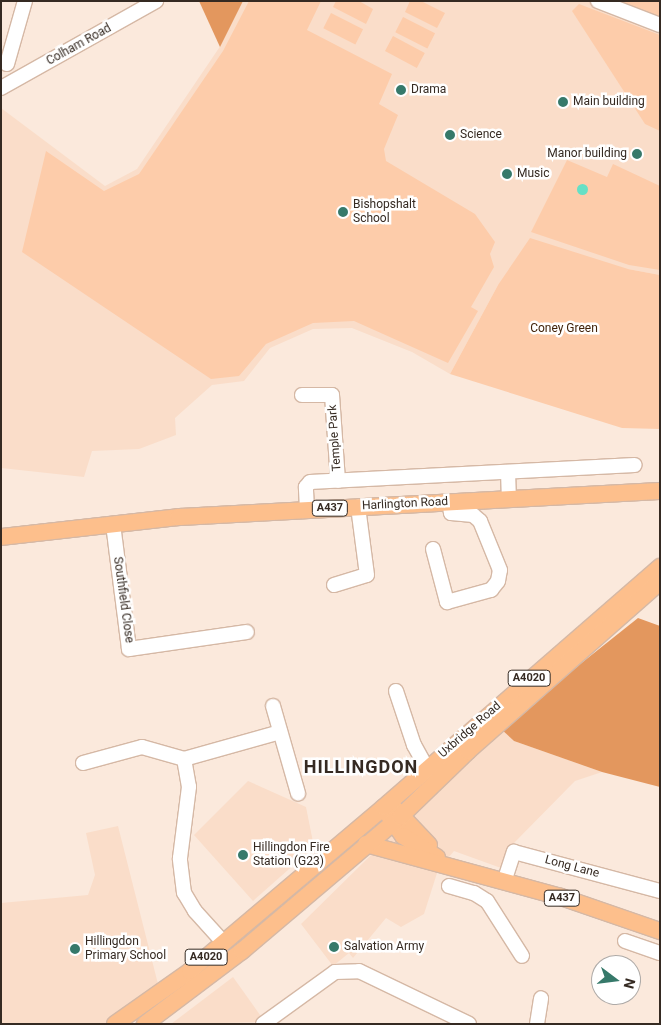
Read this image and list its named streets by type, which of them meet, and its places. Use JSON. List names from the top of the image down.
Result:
{
  "streets": {
    "main road": [
      "Harlington Road",
      "A437",
      "A4020",
      "Uxbridge Road"
    ],
    "street": [
      "Colham Road",
      "Temple Park",
      "Southfield Close",
      "Long Lane"
    ]
  },
  "crossings": [
    ["Harlington Road", "Southfield Close"],
    ["A437", "Uxbridge Road"],
    ["A437", "Long Lane"]
  ],
  "districts": ["HILLINGDON"],
  "parks": ["Coney Green"],
  "places": [
    "Drama",
    "Main building",
    "Science",
    "Manor building",
    "Music",
    "Bishopshalt School",
    "Hillingdon Fire Station (G23)",
    "Salvation Army",
    "Hillingdon Primary School"
  ],
  "north": "right"
}
